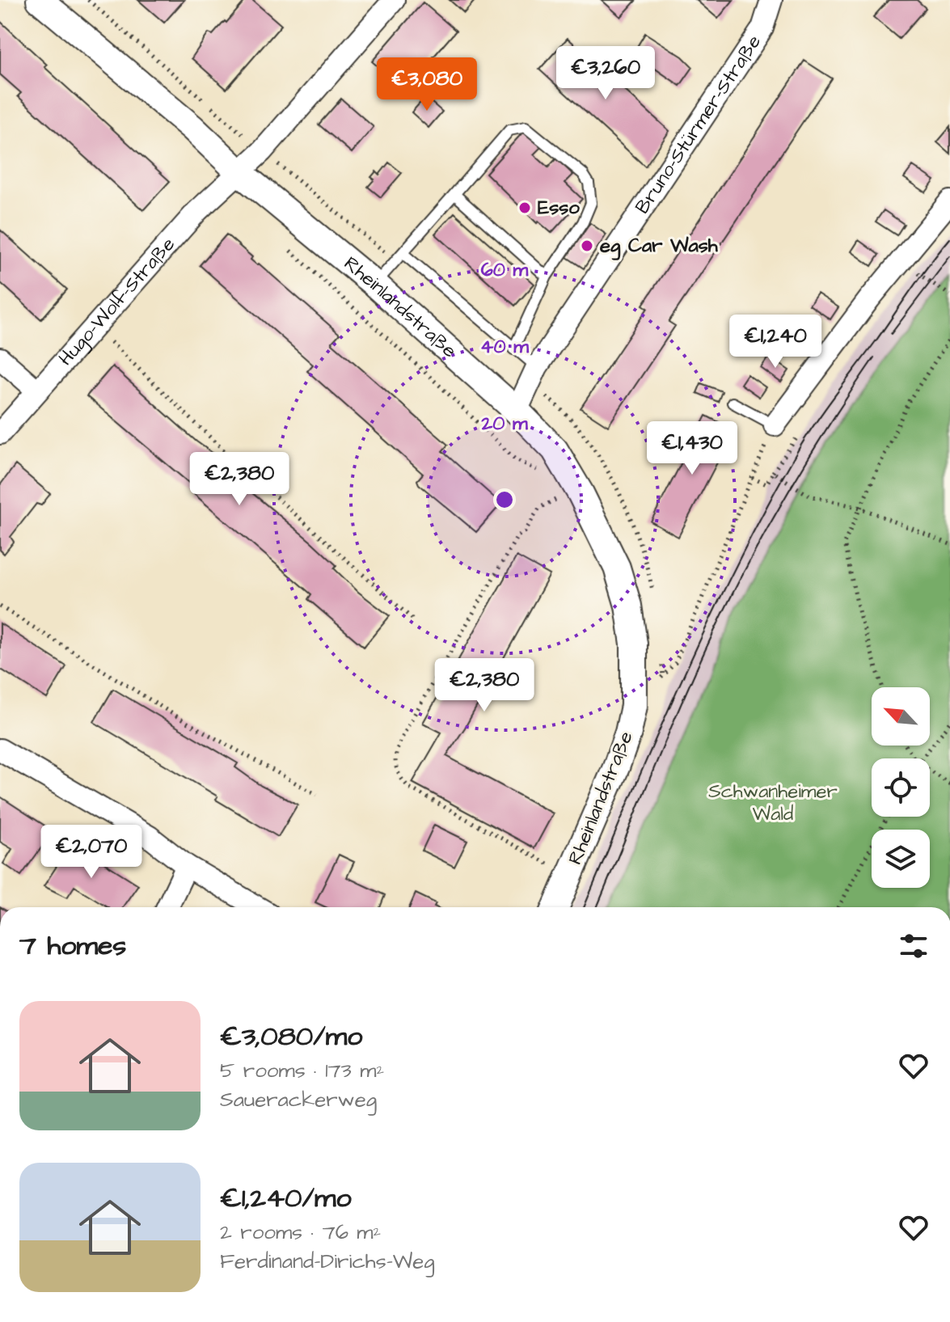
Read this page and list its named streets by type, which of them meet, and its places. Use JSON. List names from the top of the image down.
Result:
{
  "streets": {
    "street": ["Bruno-Stürmer-Straße", "Hugo-Wolf-Straße", "Rheinlandstraße"]
  },
  "crossings": [
    ["Bruno-Stürmer-Straße", "Rheinlandstraße"],
    ["Hugo-Wolf-Straße", "Rheinlandstraße"]
  ],
  "parks": ["Schwanheimer Wald"],
  "places": ["Esso", "eg Car Wash"],
  "north": "top left",
  "page": {
    "price": [
      "€3,260",
      "€3,080",
      "€1,240",
      "€1,430",
      "€2,380",
      "€2,380",
      "€2,070"
    ],
    "heading": "7 homes",
    "list": [
      {
        "name": "€3,080/mo",
        "note": "5 rooms · 173 m² · Sauerackerweg"
      },
      {
        "name": "€1,240/mo",
        "note": "2 rooms · 76 m² · Ferdinand-Dirichs-Weg"
      }
    ]
  },
  "rings": ["60 m", "40 m", "20 m"]
}
